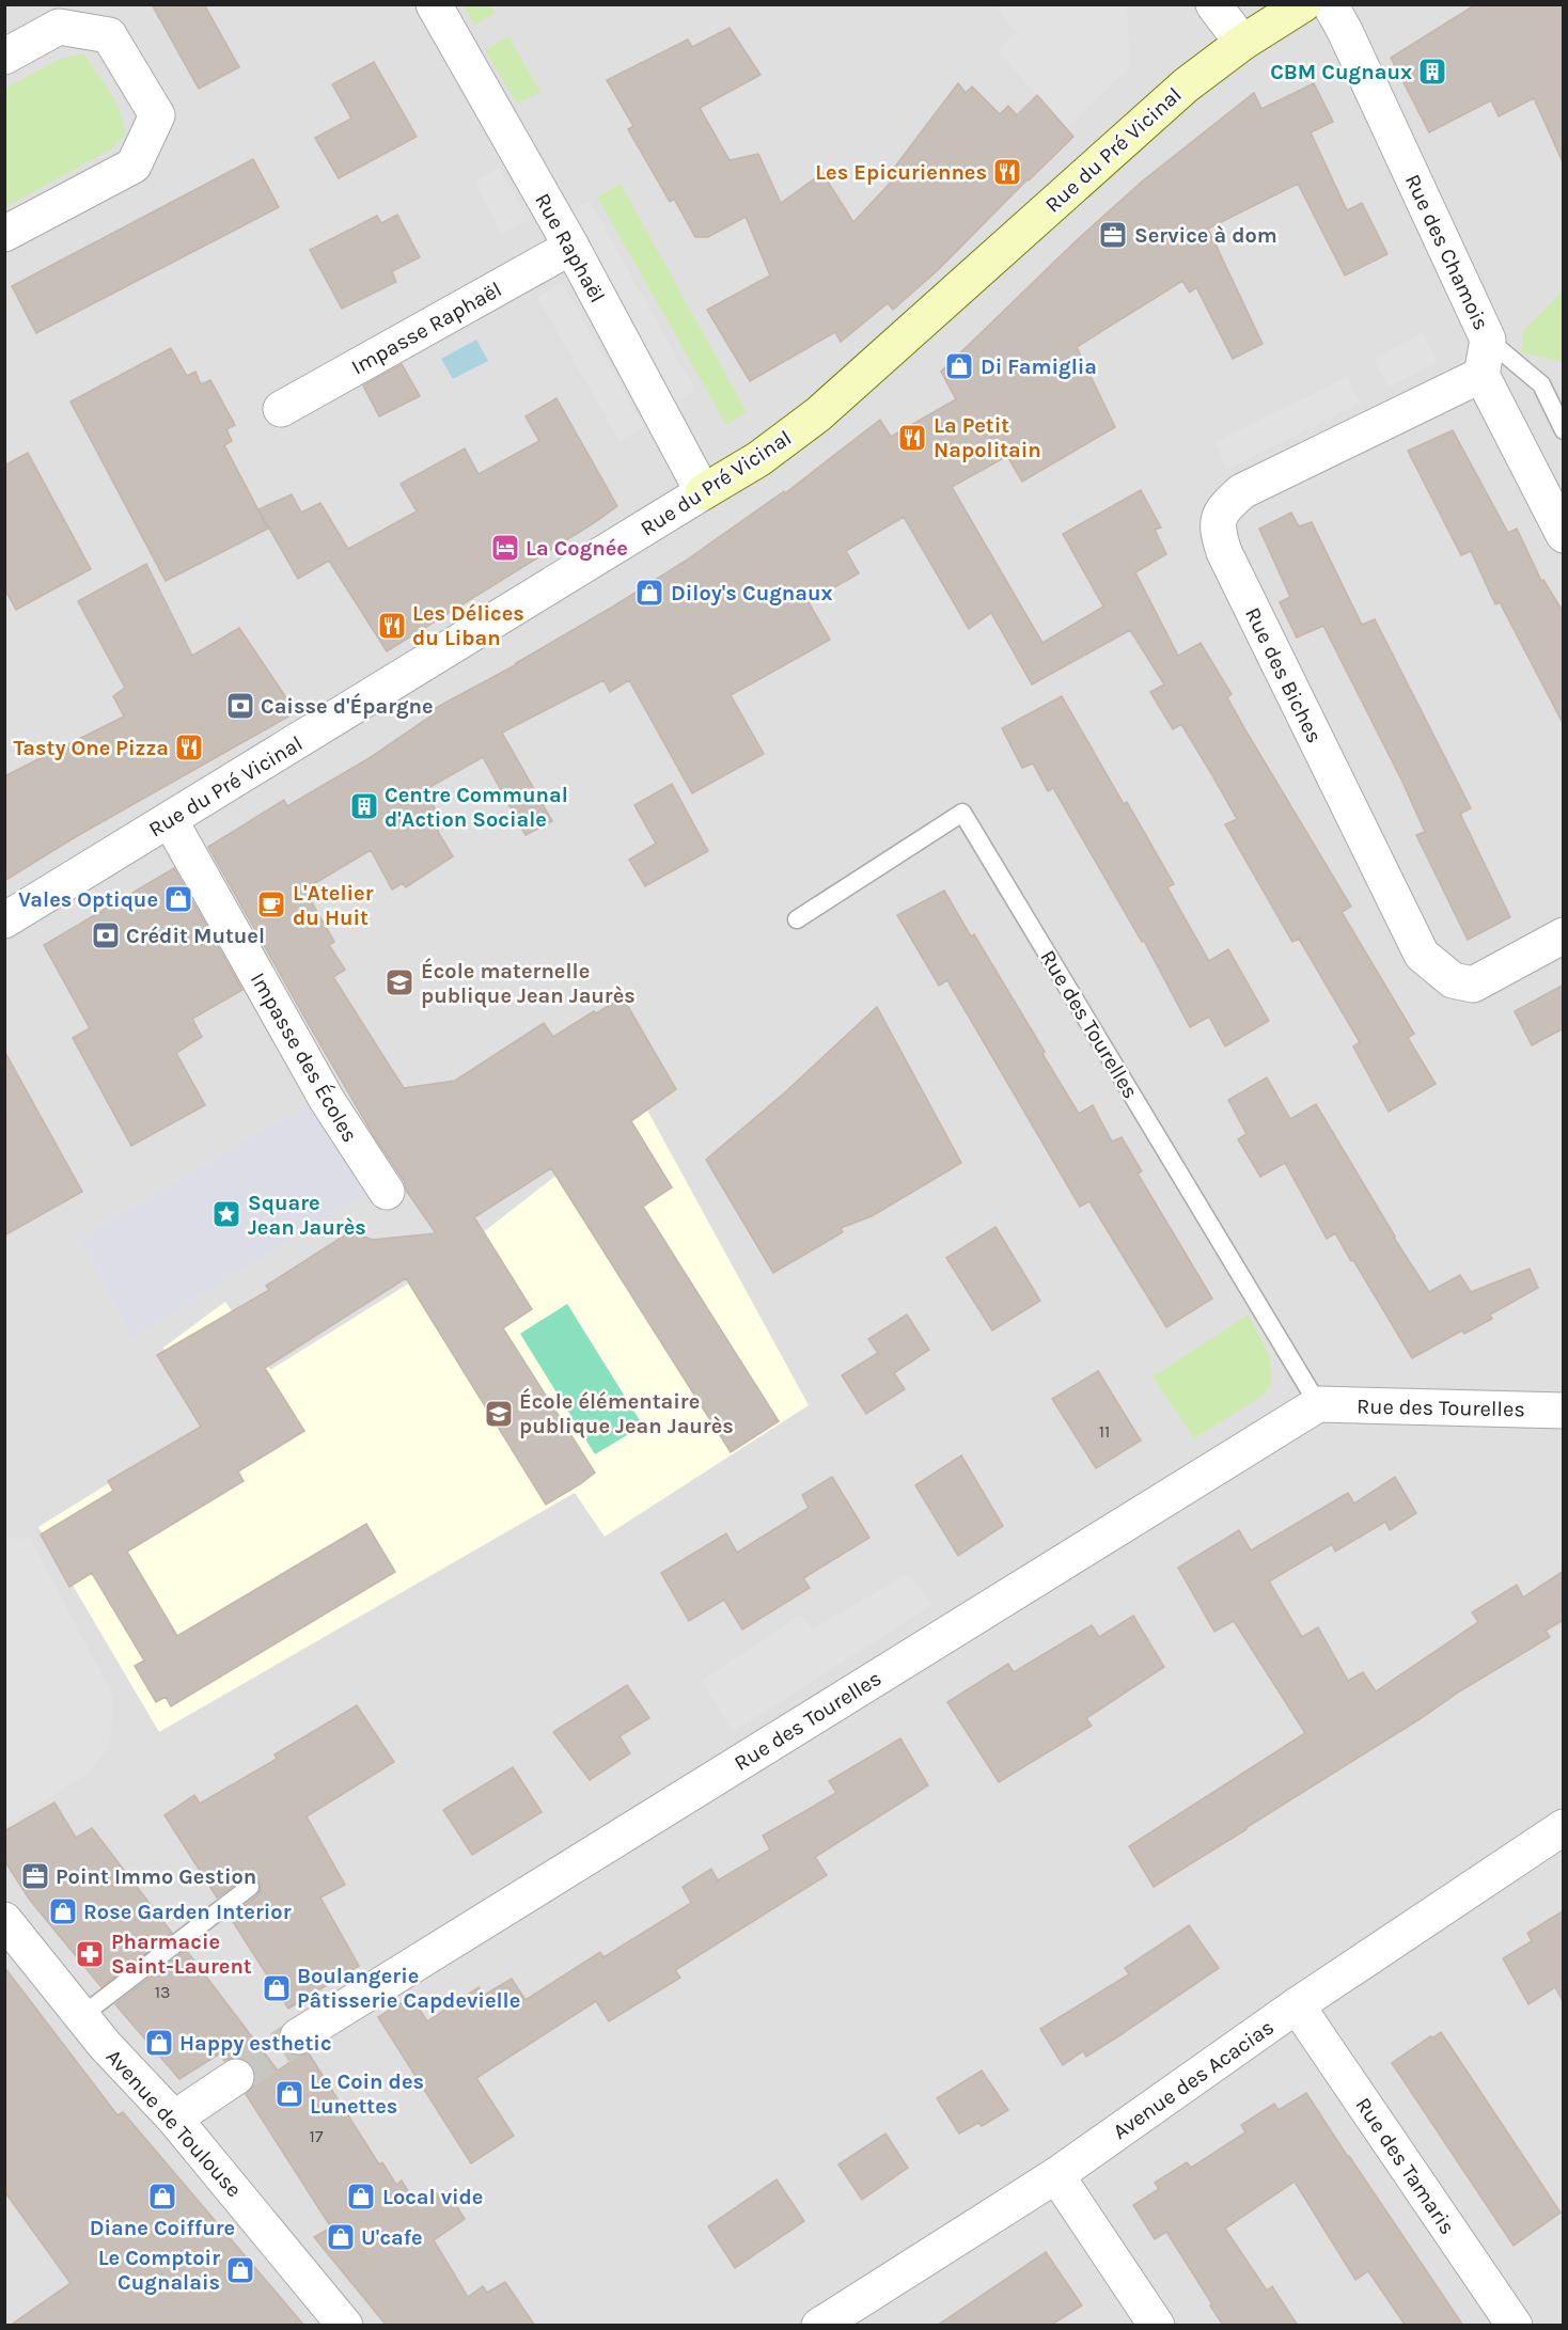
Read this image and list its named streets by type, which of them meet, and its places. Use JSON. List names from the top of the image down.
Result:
{
  "streets": {
    "main road": ["Rue du Pré Vicinal"],
    "street": [
      "Rue Raphaël",
      "Rue des Chamois",
      "Impasse Raphaël",
      "Rue des Biches",
      "Rue des Tourelles",
      "Impasse des Écoles",
      "Avenue des Acacias",
      "Avenue de Toulouse",
      "Rue des Tamaris"
    ]
  },
  "crossings": [
    ["Rue du Pré Vicinal", "Rue Raphaël"],
    ["Rue du Pré Vicinal", "Impasse des Écoles"],
    ["Rue Raphaël", "Impasse Raphaël"],
    ["Rue des Chamois", "Rue des Biches"],
    ["Avenue des Acacias", "Rue des Tamaris"]
  ],
  "places": {
    "building": ["CBM Cugnaux", "Centre Communal d'Action Sociale"],
    "restaurant": [
      "Les Epicuriennes",
      "La Petit Napolitain",
      "Les Délices du Liban",
      "Tasty One Pizza"
    ],
    "office": ["Service à dom", "Point Immo Gestion"],
    "shop": [
      "Di Famiglia",
      "Diloy's Cugnaux",
      "Vales Optique",
      "Rose Garden Interior",
      "Boulangerie Pâtisserie Capdevielle",
      "Happy esthetic",
      "Le Coin des Lunettes",
      "Diane Coiffure",
      "Local vide",
      "U'cafe",
      "Le Comptoir Cugnalais"
    ],
    "hotel": ["La Cognée"],
    "bank": ["Caisse d'Épargne", "Crédit Mutuel"],
    "cafe": ["L'Atelier du Huit"],
    "school or university": ["École maternelle publique Jean Jaurès", "École élémentaire publique Jean Jaurès"],
    "place": ["Square Jean Jaurès"],
    "pharmacy": ["Pharmacie Saint-Laurent"]
  },
  "house_numbers": ["11", "13", "17"]
}
